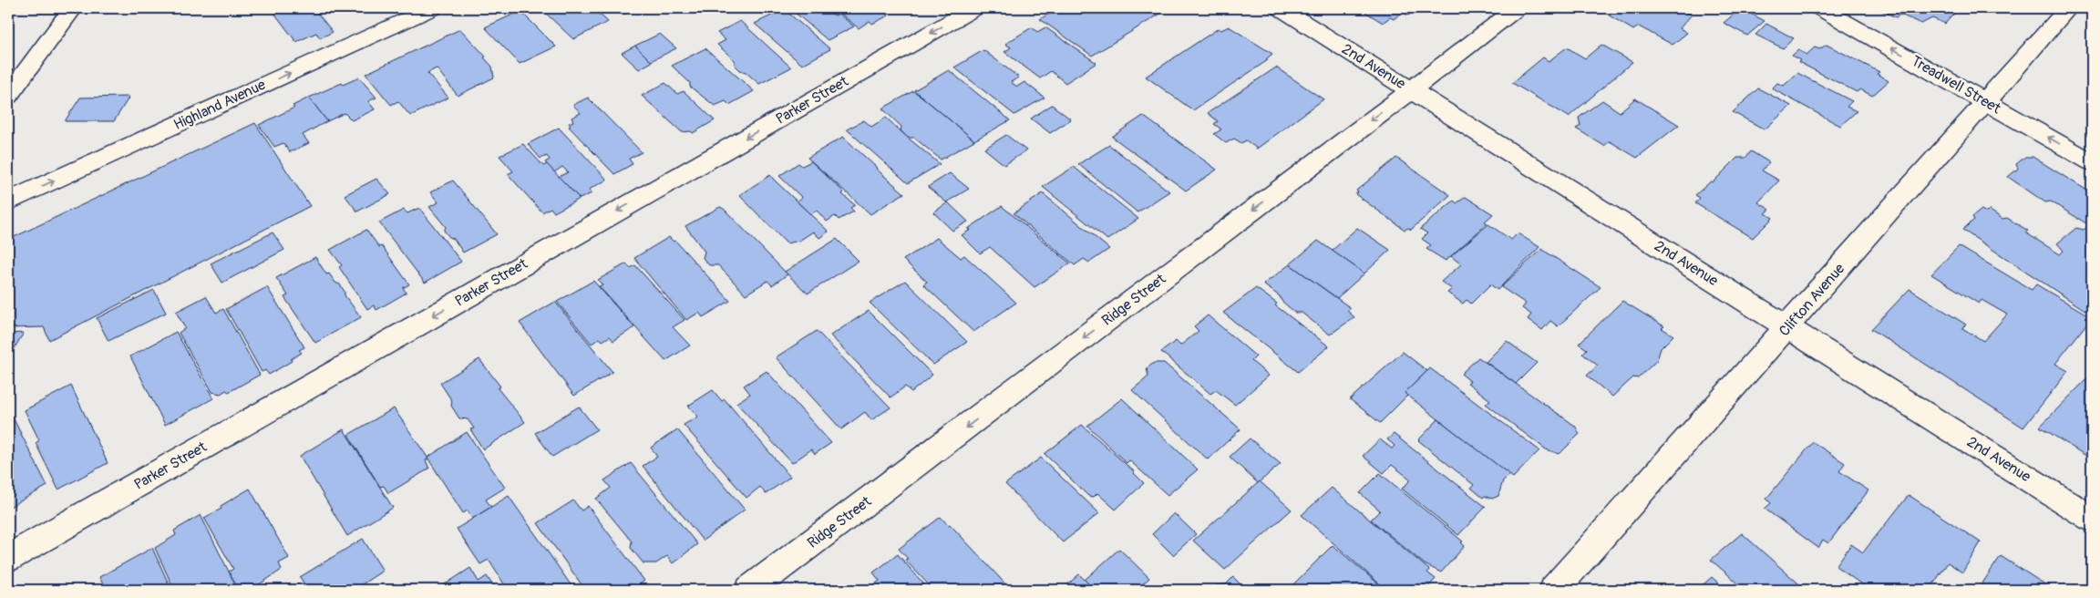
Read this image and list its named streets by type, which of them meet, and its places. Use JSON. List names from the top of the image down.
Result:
{
  "streets": {
    "street": [
      "2nd Avenue",
      "Treadwell Street",
      "Parker Street",
      "Highland Avenue",
      "Ridge Street",
      "Clifton Avenue"
    ]
  },
  "crossings": [
    ["2nd Avenue", "Ridge Street"],
    ["2nd Avenue", "Clifton Avenue"],
    ["Treadwell Street", "Clifton Avenue"]
  ],
  "one_way": [
    "Treadwell Street",
    "Parker Street",
    "Highland Avenue",
    "Ridge Street"
  ]
}
